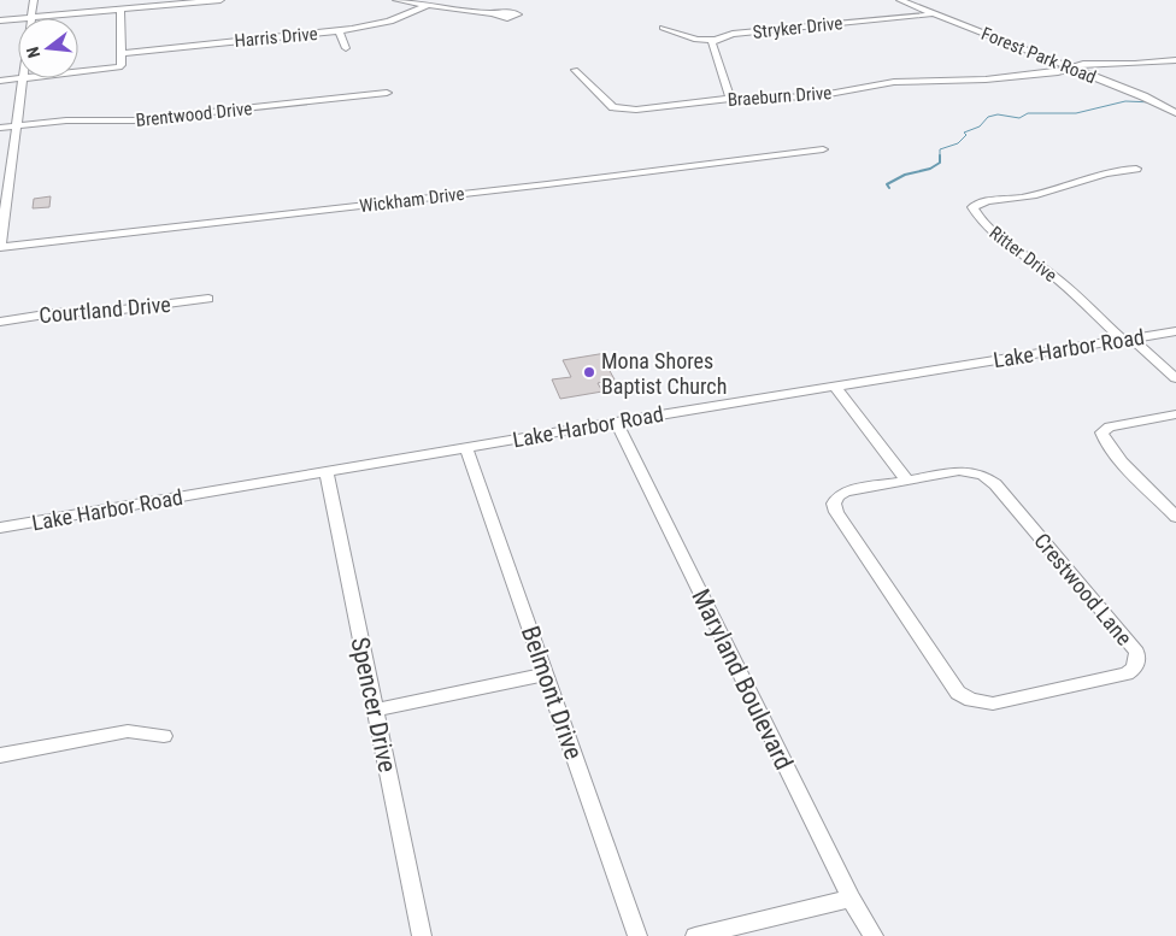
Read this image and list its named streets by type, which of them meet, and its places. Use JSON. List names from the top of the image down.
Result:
{
  "streets": {
    "street": [
      "Stryker Drive",
      "Harris Drive",
      "Forest Park Road",
      "Braeburn Drive",
      "Brentwood Drive",
      "Wickham Drive",
      "Ritter Drive",
      "Courtland Drive",
      "Lake Harbor Road",
      "Crestwood Lane",
      "Maryland Boulevard",
      "Belmont Drive",
      "Spencer Drive"
    ]
  },
  "crossings": [
    ["Stryker Drive", "Forest Park Road"],
    ["Forest Park Road", "Braeburn Drive"],
    ["Ritter Drive", "Lake Harbor Road"],
    ["Lake Harbor Road", "Maryland Boulevard"],
    ["Lake Harbor Road", "Belmont Drive"],
    ["Lake Harbor Road", "Spencer Drive"]
  ],
  "places": ["Mona Shores Baptist Church"],
  "north": "left"
}
